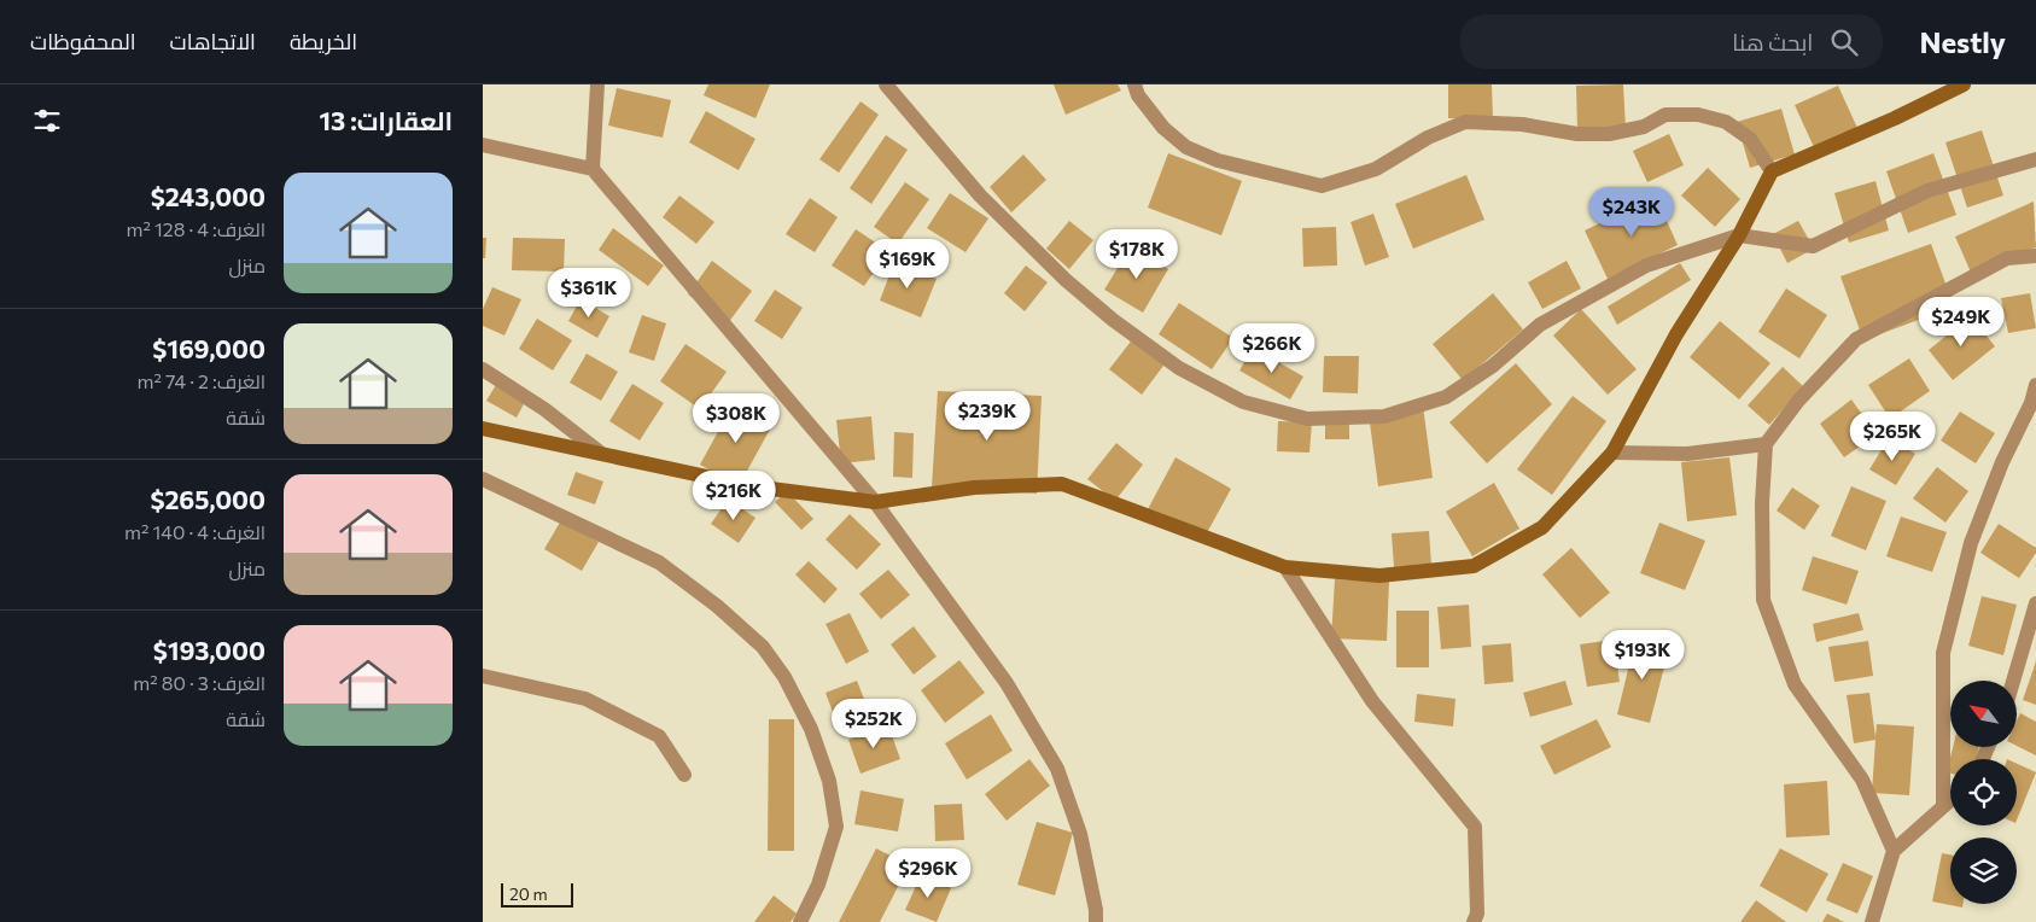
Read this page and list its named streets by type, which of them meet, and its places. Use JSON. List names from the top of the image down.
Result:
{
  "scale_bar": "20 m",
  "north": "top left",
  "page": {
    "header": "Nestly",
    "search": "ابحث هنا",
    "nav": ["الخريطة", "الاتجاهات", "المحفوظات"],
    "heading": "العقارات: 13",
    "list": [
      {
        "name": "$243,000",
        "note": "الغرف: 4 · 128 m² · منزل"
      },
      {
        "name": "$169,000",
        "note": "الغرف: 2 · 74 m² · شقة"
      },
      {
        "name": "$265,000",
        "note": "الغرف: 4 · 140 m² · منزل"
      },
      {
        "name": "$193,000",
        "note": "الغرف: 3 · 80 m² · شقة"
      }
    ],
    "price": [
      "$243K",
      "$178K",
      "$169K",
      "$361K",
      "$249K",
      "$266K",
      "$239K",
      "$308K",
      "$265K",
      "$216K",
      "$193K",
      "$252K",
      "$296K"
    ],
    "scale": "20 m"
  }
}
